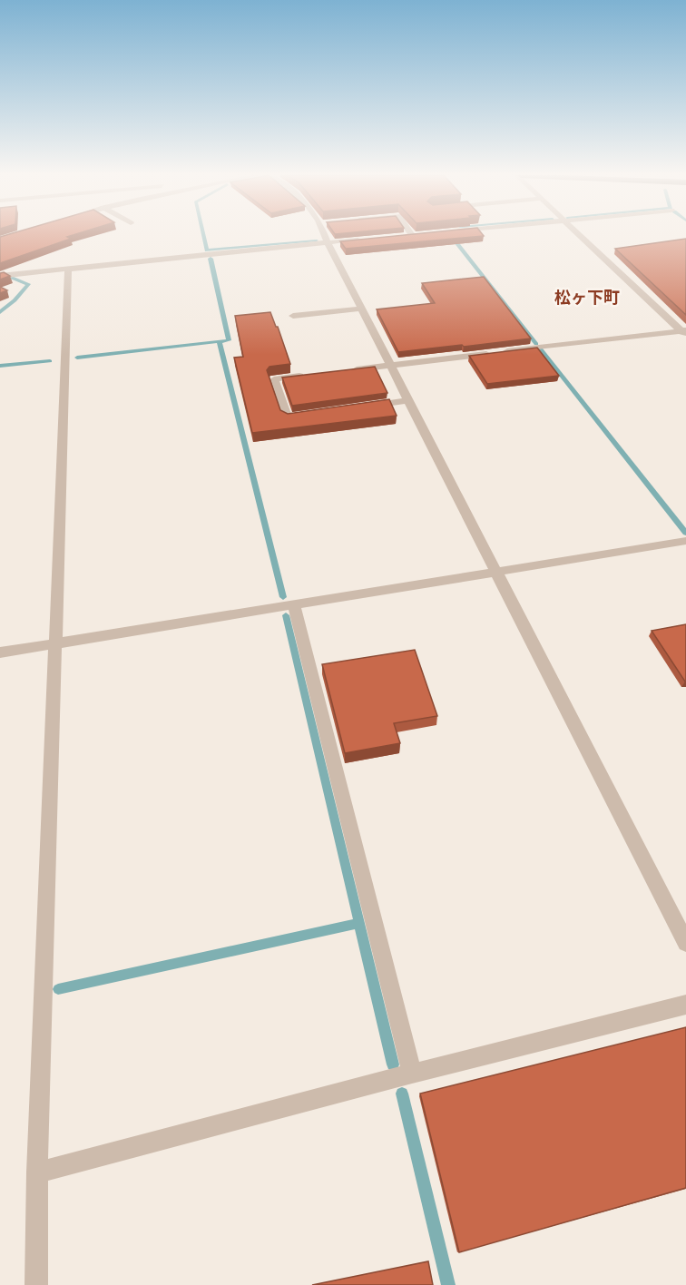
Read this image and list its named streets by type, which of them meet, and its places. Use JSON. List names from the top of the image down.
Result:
{
  "districts": ["松ヶ下町"]
}
